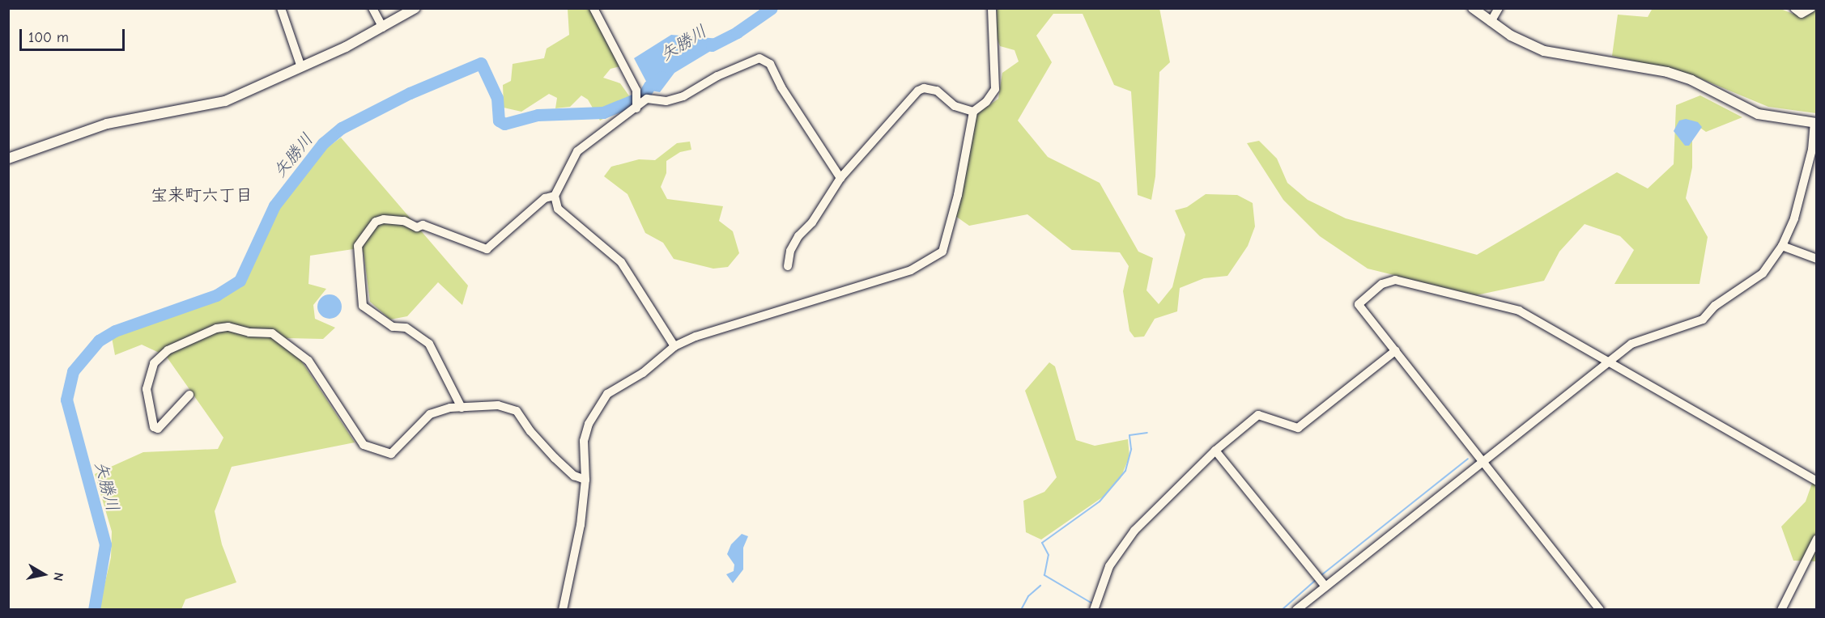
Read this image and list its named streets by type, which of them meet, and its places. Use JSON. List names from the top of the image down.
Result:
{
  "districts": ["宝来町六丁目"],
  "water": ["矢勝川"],
  "scale_bar": "100 m",
  "north": "right"
}
